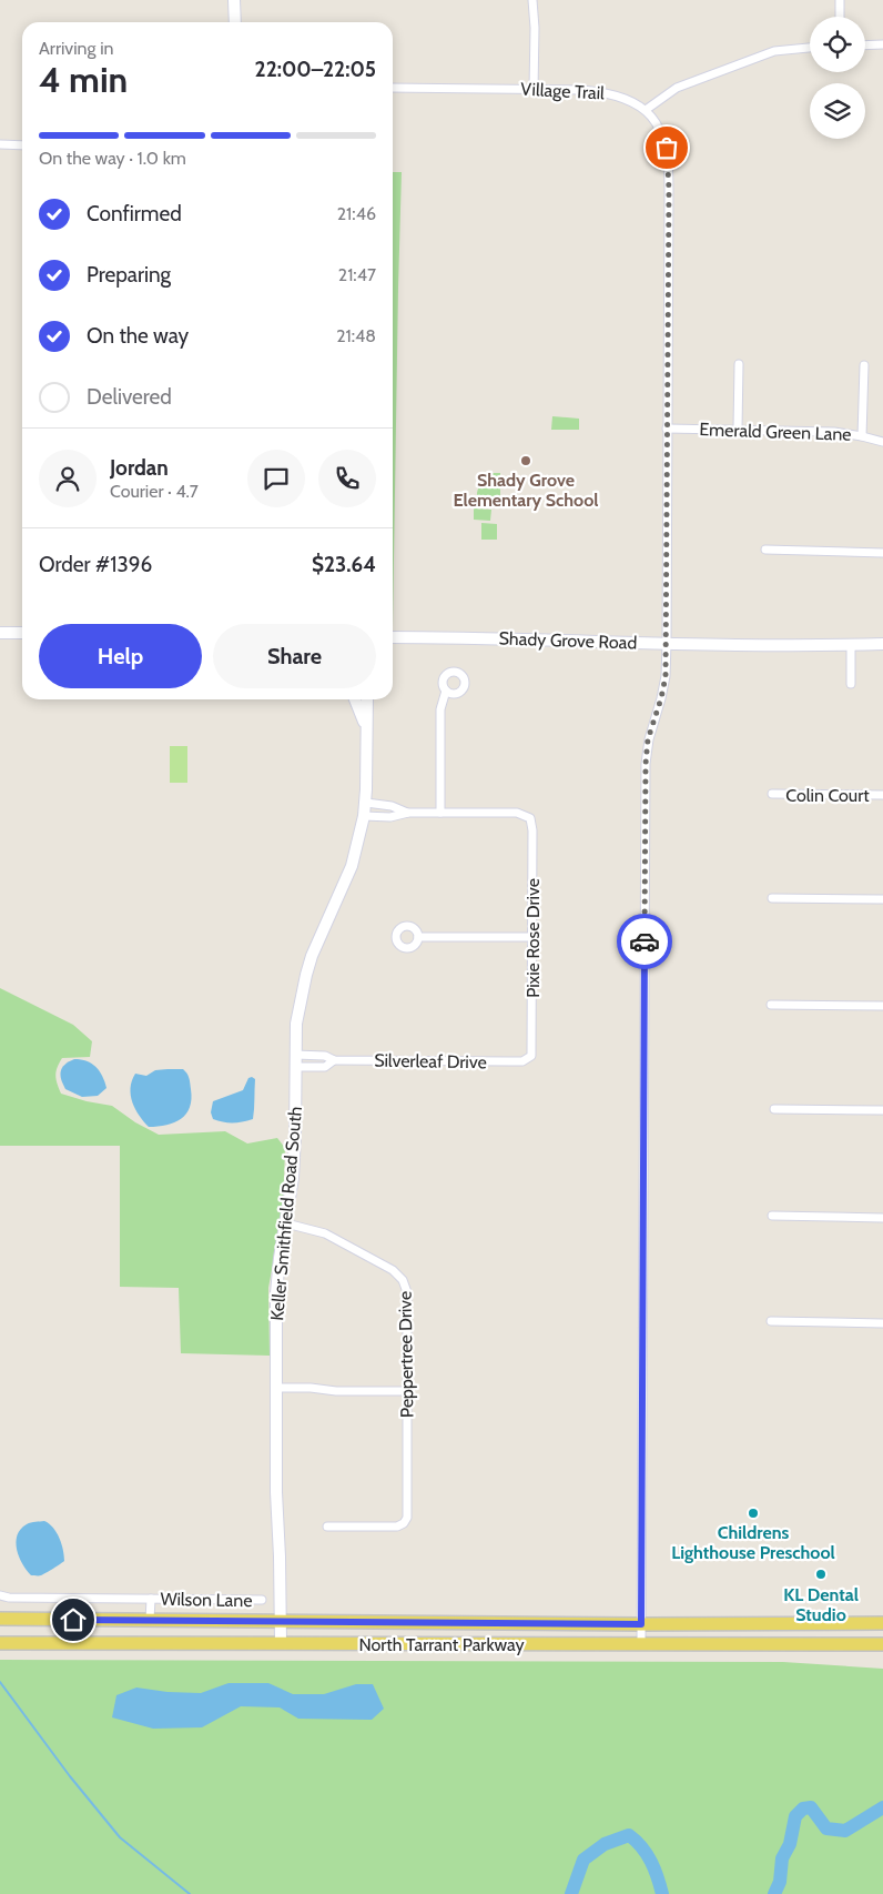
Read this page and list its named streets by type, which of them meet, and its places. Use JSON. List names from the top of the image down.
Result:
{
  "streets": {
    "main road": ["Shady Grove Road", "Keller Smithfield Road South", "North Tarrant Parkway"],
    "street": [
      "Village Trail",
      "Emerald Green Lane",
      "Colin Court",
      "Pixie Rose Drive",
      "Silverleaf Drive",
      "Peppertree Drive",
      "Wilson Lane"
    ]
  },
  "crossings": [
    ["Pixie Rose Drive", "Silverleaf Drive"],
    ["Silverleaf Drive", "Keller Smithfield Road South"],
    ["Keller Smithfield Road South", "Peppertree Drive"],
    ["Keller Smithfield Road South", "North Tarrant Parkway"],
    ["Wilson Lane", "North Tarrant Parkway"]
  ],
  "places": ["Shady Grove Elementary School", "Childrens Lighthouse Preschool", "KL Dental Studio"],
  "page": {
    "heading": ["4 min", "Arriving in", "22:00–22:05"],
    "panel": [
      "Jordan",
      "Courier · 4.7",
      "Order #1396",
      "$23.64"
    ],
    "bar": "On the way · 1.0 km",
    "list": [
      ["Confirmed", "21:46"],
      ["Preparing", "21:47"],
      ["On the way", "21:48"],
      "Delivered"
    ],
    "buttons": ["Help", "Share"]
  }
}
